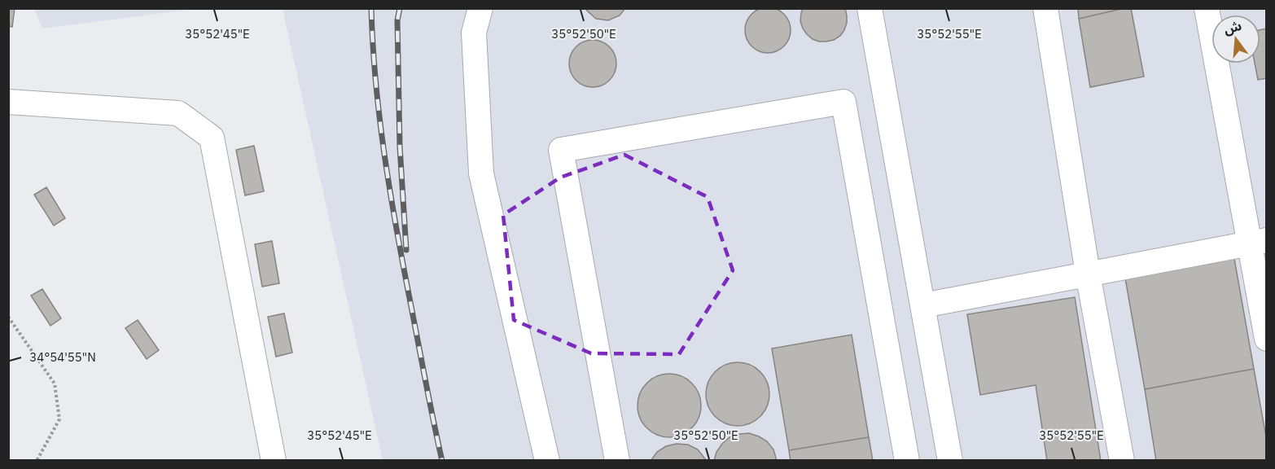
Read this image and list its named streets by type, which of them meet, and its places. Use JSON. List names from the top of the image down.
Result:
{
  "north": "top",
  "coordinates": [
    "35°52'45\"E",
    "35°52'50\"E",
    "35°52'55\"E",
    "34°54'55\"N"
  ]
}
